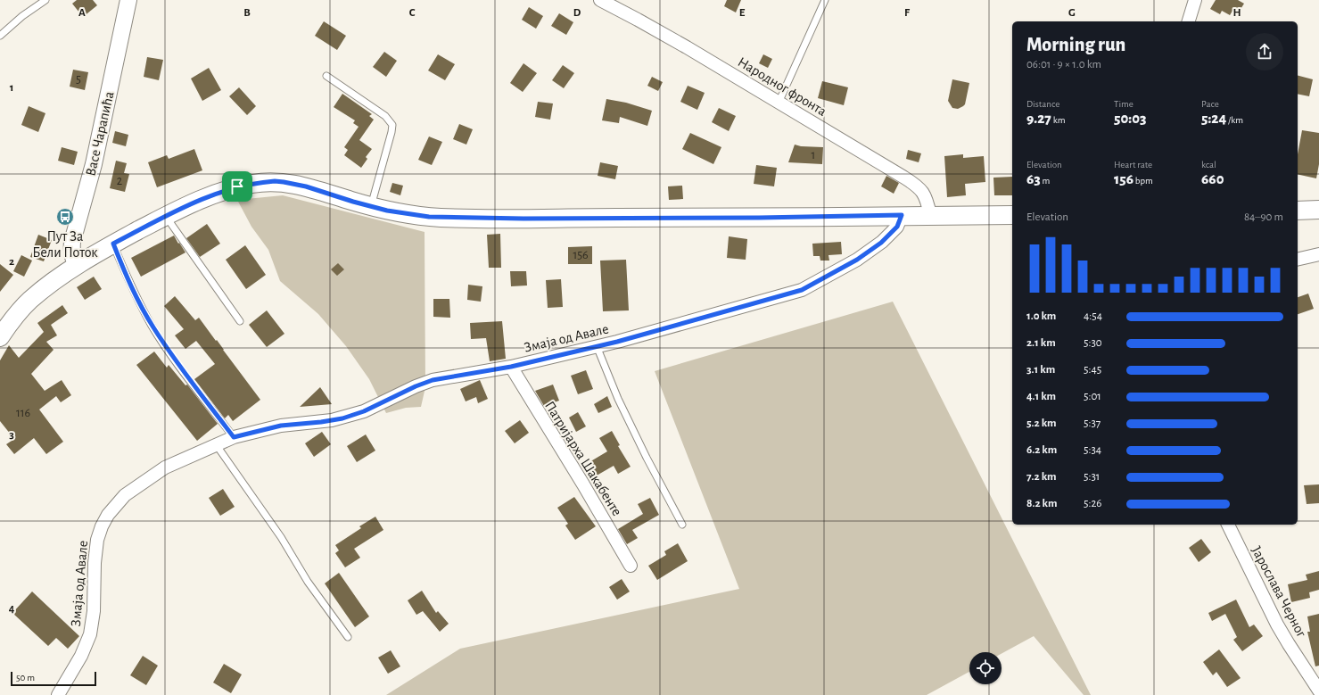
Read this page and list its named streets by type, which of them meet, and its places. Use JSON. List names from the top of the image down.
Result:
{
  "streets": {
    "street": [
      "Народног фронта",
      "Васе Чарапића",
      "Змаја од Авале",
      "Патријарха Шакабенте",
      "Јарослава Черног"
    ]
  },
  "crossings": [
    ["Змаја од Авале", "Патријарха Шакабенте"]
  ],
  "places": {
    "bus stop": ["Пут За Бели Поток"]
  },
  "house_numbers": [
    "5",
    "1",
    "2",
    "156",
    "116"
  ],
  "scale_bar": "50 m",
  "page": {
    "heading": ["Morning run", "06:01 · 9 × 1.0 km"],
    "stats": [
      ["Distance", "9.27 km"],
      ["Time", "50:03"],
      ["Pace", "5:24 /km"],
      ["Elevation", "63 m"],
      ["Heart rate", "156 bpm"],
      ["kcal", "660"]
    ],
    "chart": ["Elevation", "84–90 m"],
    "list": [
      {
        "name": "1.0 km",
        "note": "4:54"
      },
      {
        "name": "2.1 km",
        "note": "5:30"
      },
      {
        "name": "3.1 km",
        "note": "5:45"
      },
      {
        "name": "4.1 km",
        "note": "5:01"
      },
      {
        "name": "5.2 km",
        "note": "5:37"
      },
      {
        "name": "6.2 km",
        "note": "5:34"
      },
      {
        "name": "7.2 km",
        "note": "5:31"
      },
      {
        "name": "8.2 km",
        "note": "5:26"
      }
    ],
    "scale": "50 m"
  },
  "grid": {
    "columns": [
      "A",
      "B",
      "C",
      "D",
      "E",
      "F",
      "G",
      "H"
    ],
    "rows": [
      "1",
      "2",
      "3",
      "4"
    ]
  }
}
